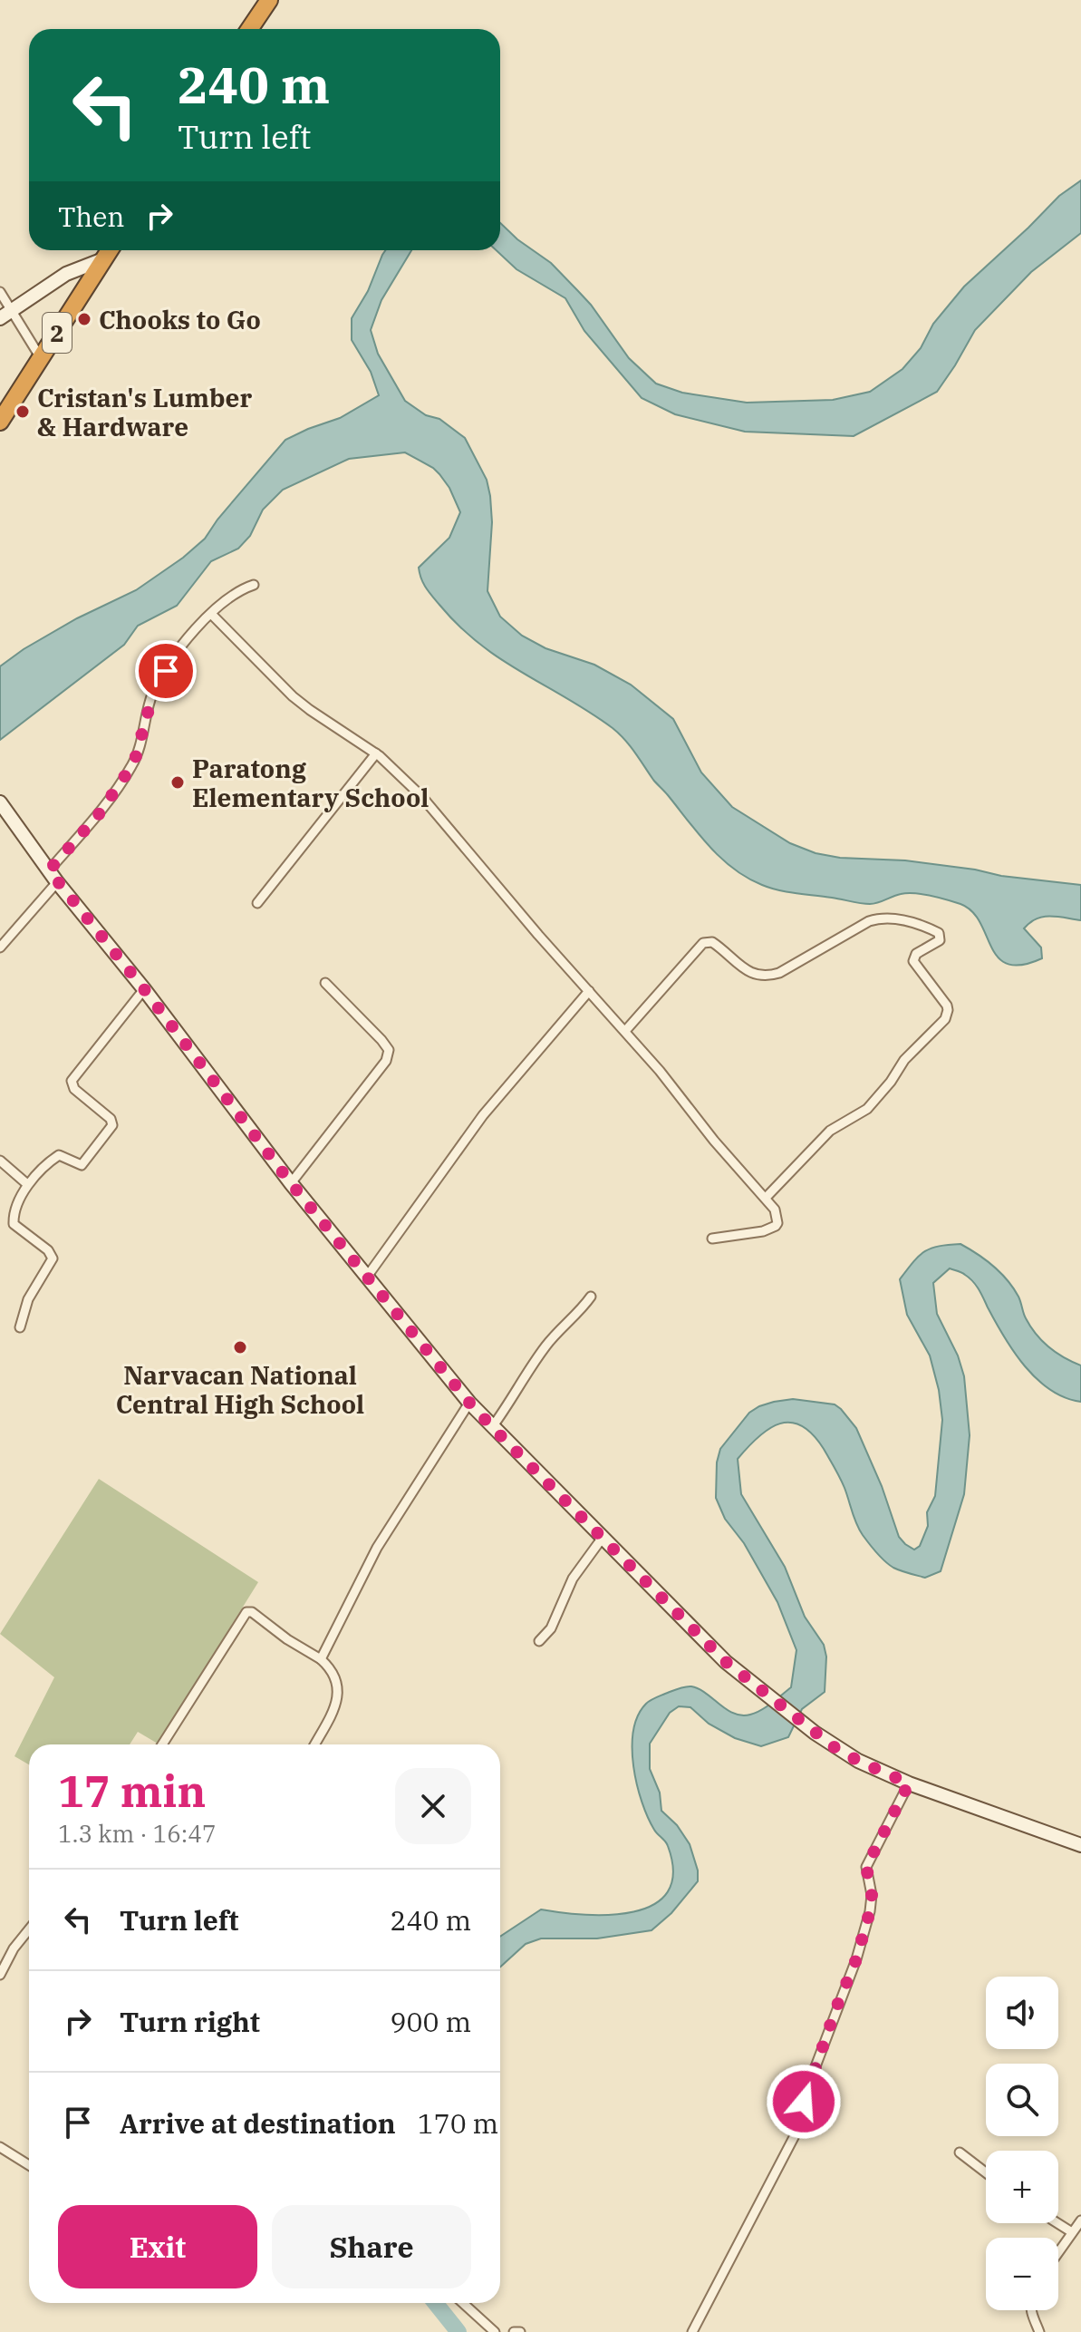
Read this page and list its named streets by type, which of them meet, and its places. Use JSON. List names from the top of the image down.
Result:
{
  "streets": {
    "highway": ["2"]
  },
  "places": [
    "Chooks to Go",
    "Cristan's Lumber & Hardware",
    "Paratong Elementary School",
    "Narvacan National Central High School"
  ],
  "page": {
    "turn": ["240 m", "Turn left"],
    "then": "Then",
    "heading": ["17 min", "1.3 km · 16:47"],
    "list": [
      {
        "name": "Turn left",
        "value": "240 m"
      },
      {
        "name": "Turn right",
        "value": "900 m"
      },
      {
        "name": "Arrive at destination",
        "value": "170 m"
      }
    ],
    "map_buttons": ["+", "−"],
    "buttons": ["Exit", "Share"]
  }
}
